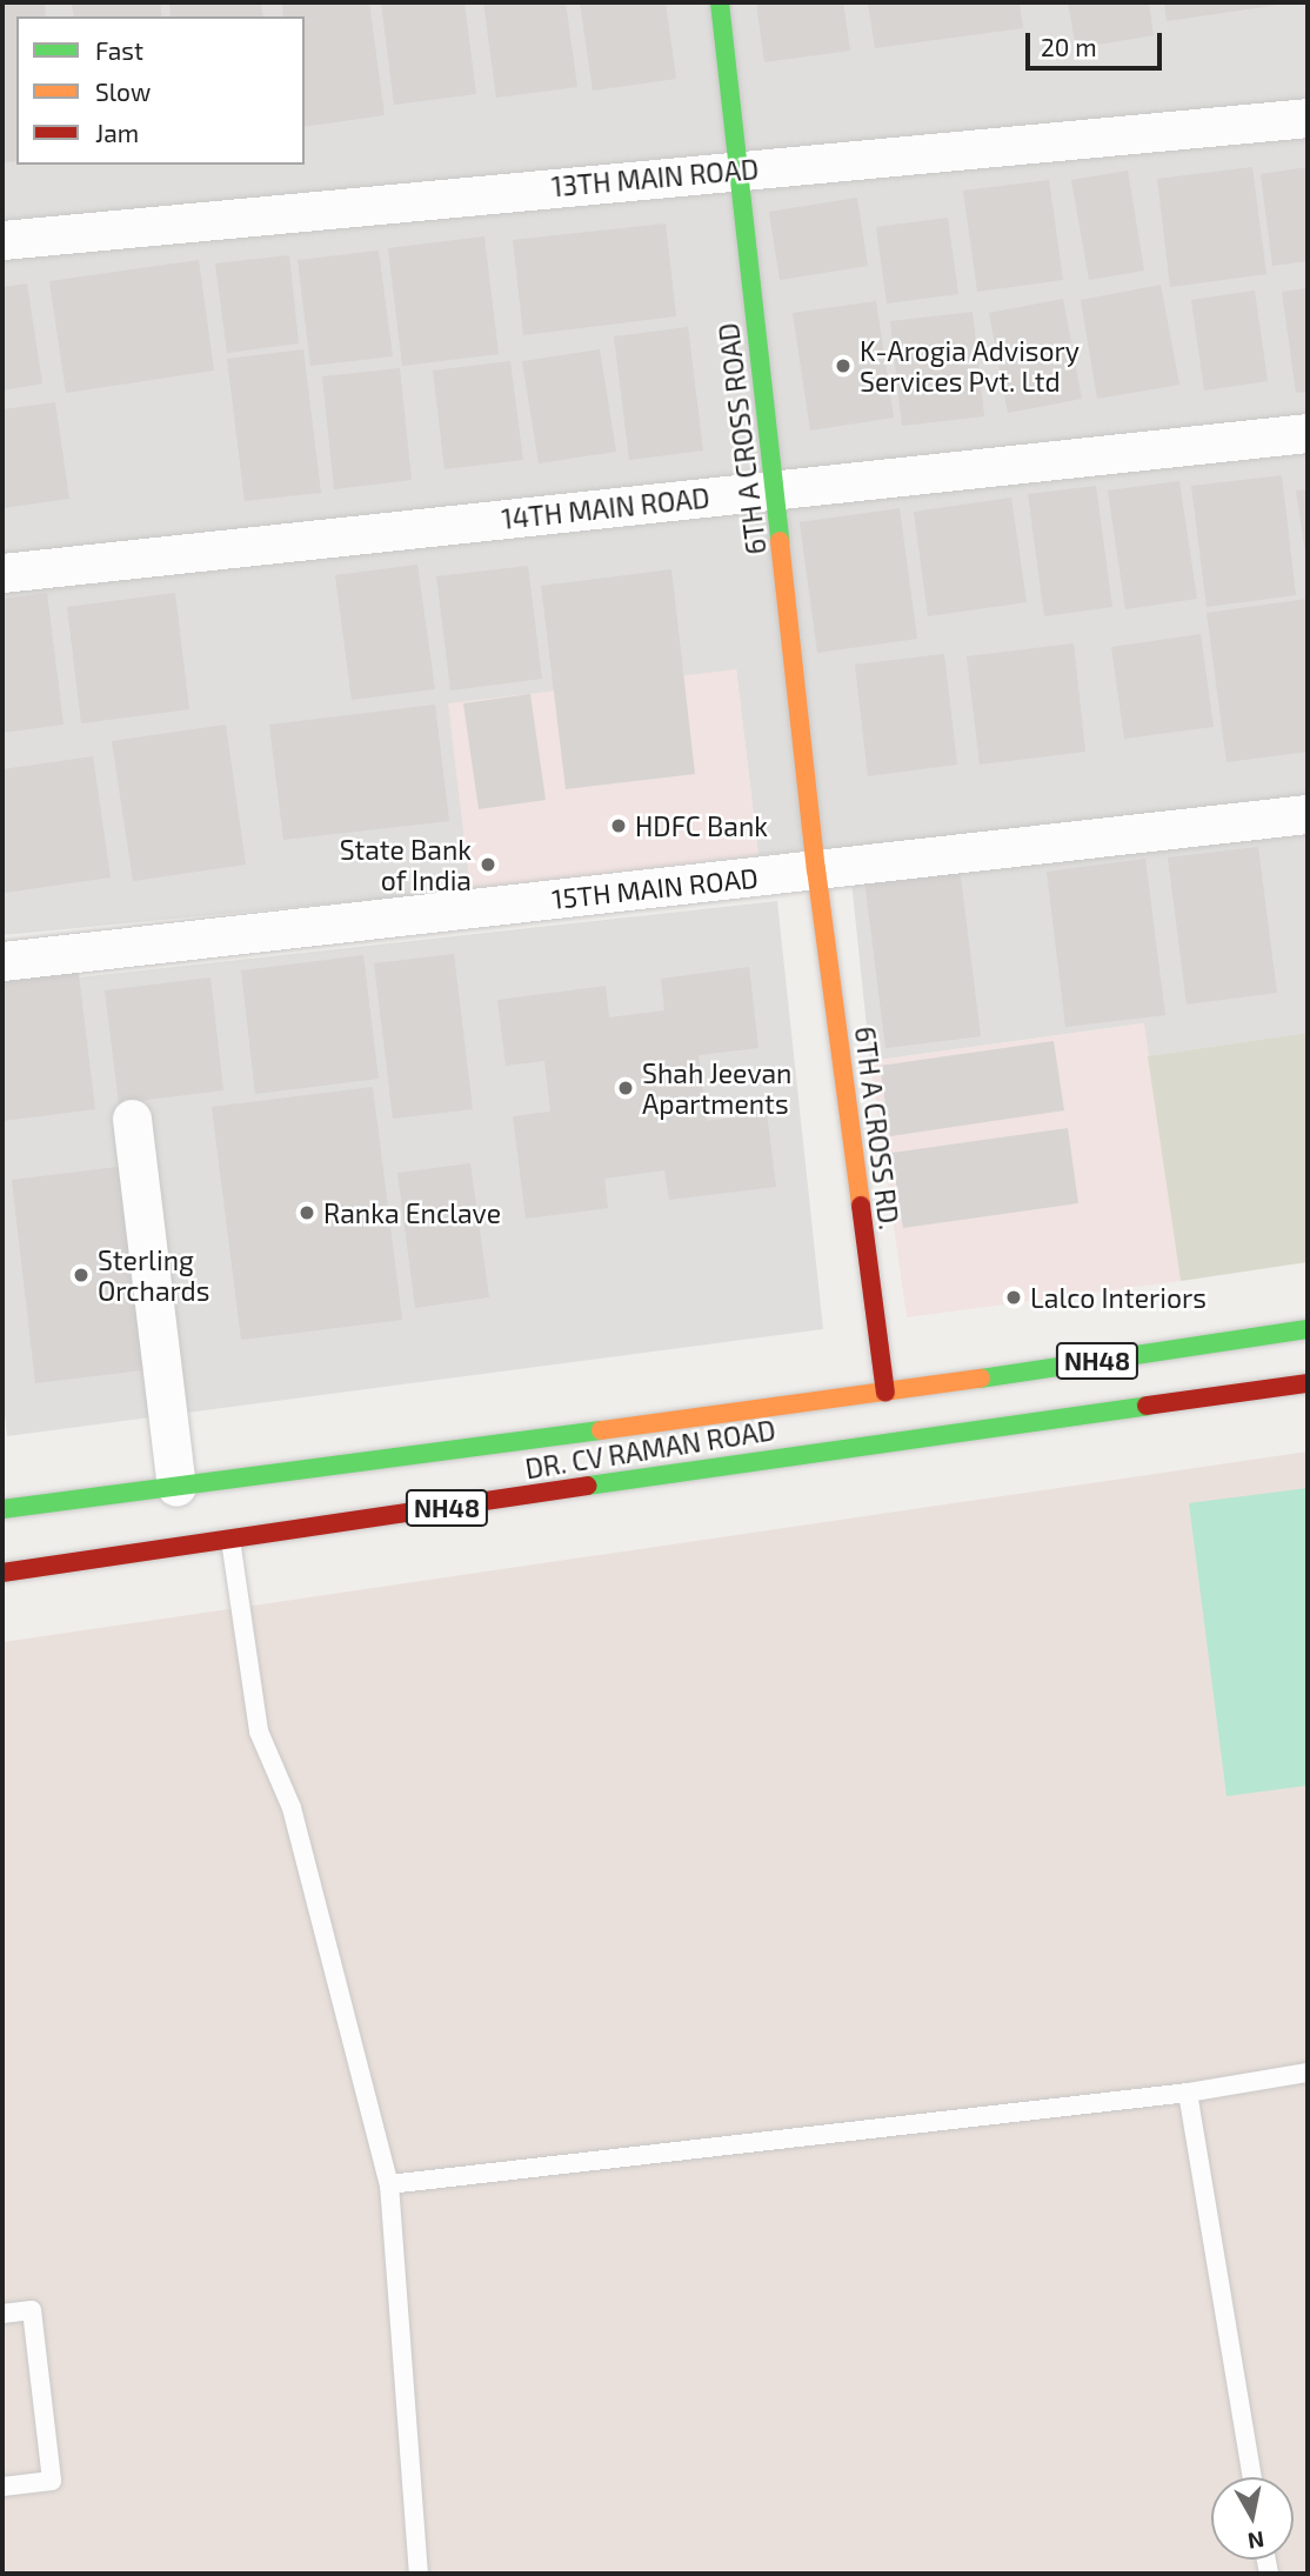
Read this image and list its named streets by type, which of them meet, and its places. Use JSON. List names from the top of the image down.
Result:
{
  "streets": {
    "main road": [
      "6TH A CROSS ROAD",
      "6TH A CROSS RD.",
      "NH48",
      "DR. CV RAMAN ROAD"
    ],
    "street": ["13TH MAIN ROAD", "14TH MAIN ROAD", "15TH MAIN ROAD"]
  },
  "crossings": [
    ["13TH MAIN ROAD", "6TH A CROSS ROAD"],
    ["6TH A CROSS ROAD", "14TH MAIN ROAD"],
    ["6TH A CROSS ROAD", "15TH MAIN ROAD"],
    ["6TH A CROSS ROAD", "6TH A CROSS RD."],
    ["15TH MAIN ROAD", "6TH A CROSS RD."],
    ["6TH A CROSS RD.", "DR. CV RAMAN ROAD"]
  ],
  "places": [
    "K-Arogia Advisory Services Pvt. Ltd",
    "HDFC Bank",
    "State Bank of India",
    "Shah Jeevan Apartments",
    "Ranka Enclave",
    "Sterling Orchards",
    "Lalco Interiors"
  ],
  "legend": ["Fast", "Slow", "Jam"],
  "scale_bar": "20 m",
  "north": "bottom"
}
